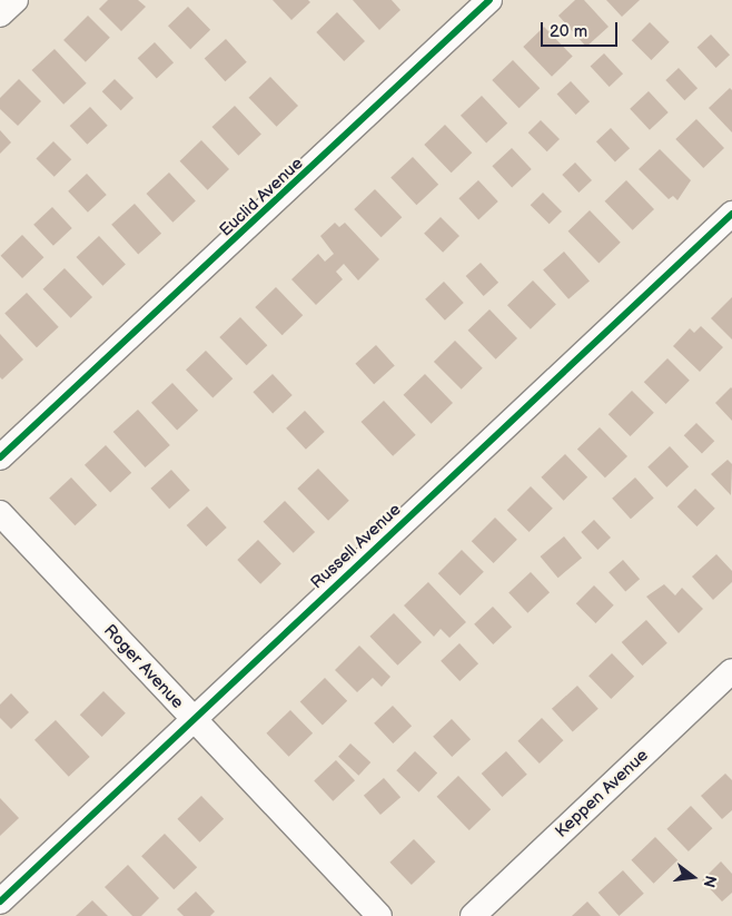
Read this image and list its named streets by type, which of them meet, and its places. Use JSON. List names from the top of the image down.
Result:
{
  "streets": {
    "street": [
      "Euclid Avenue",
      "Russell Avenue",
      "Roger Avenue",
      "Keppen Avenue"
    ]
  },
  "crossings": [
    ["Russell Avenue", "Roger Avenue"]
  ],
  "scale_bar": "20 m",
  "north": "right"
}
